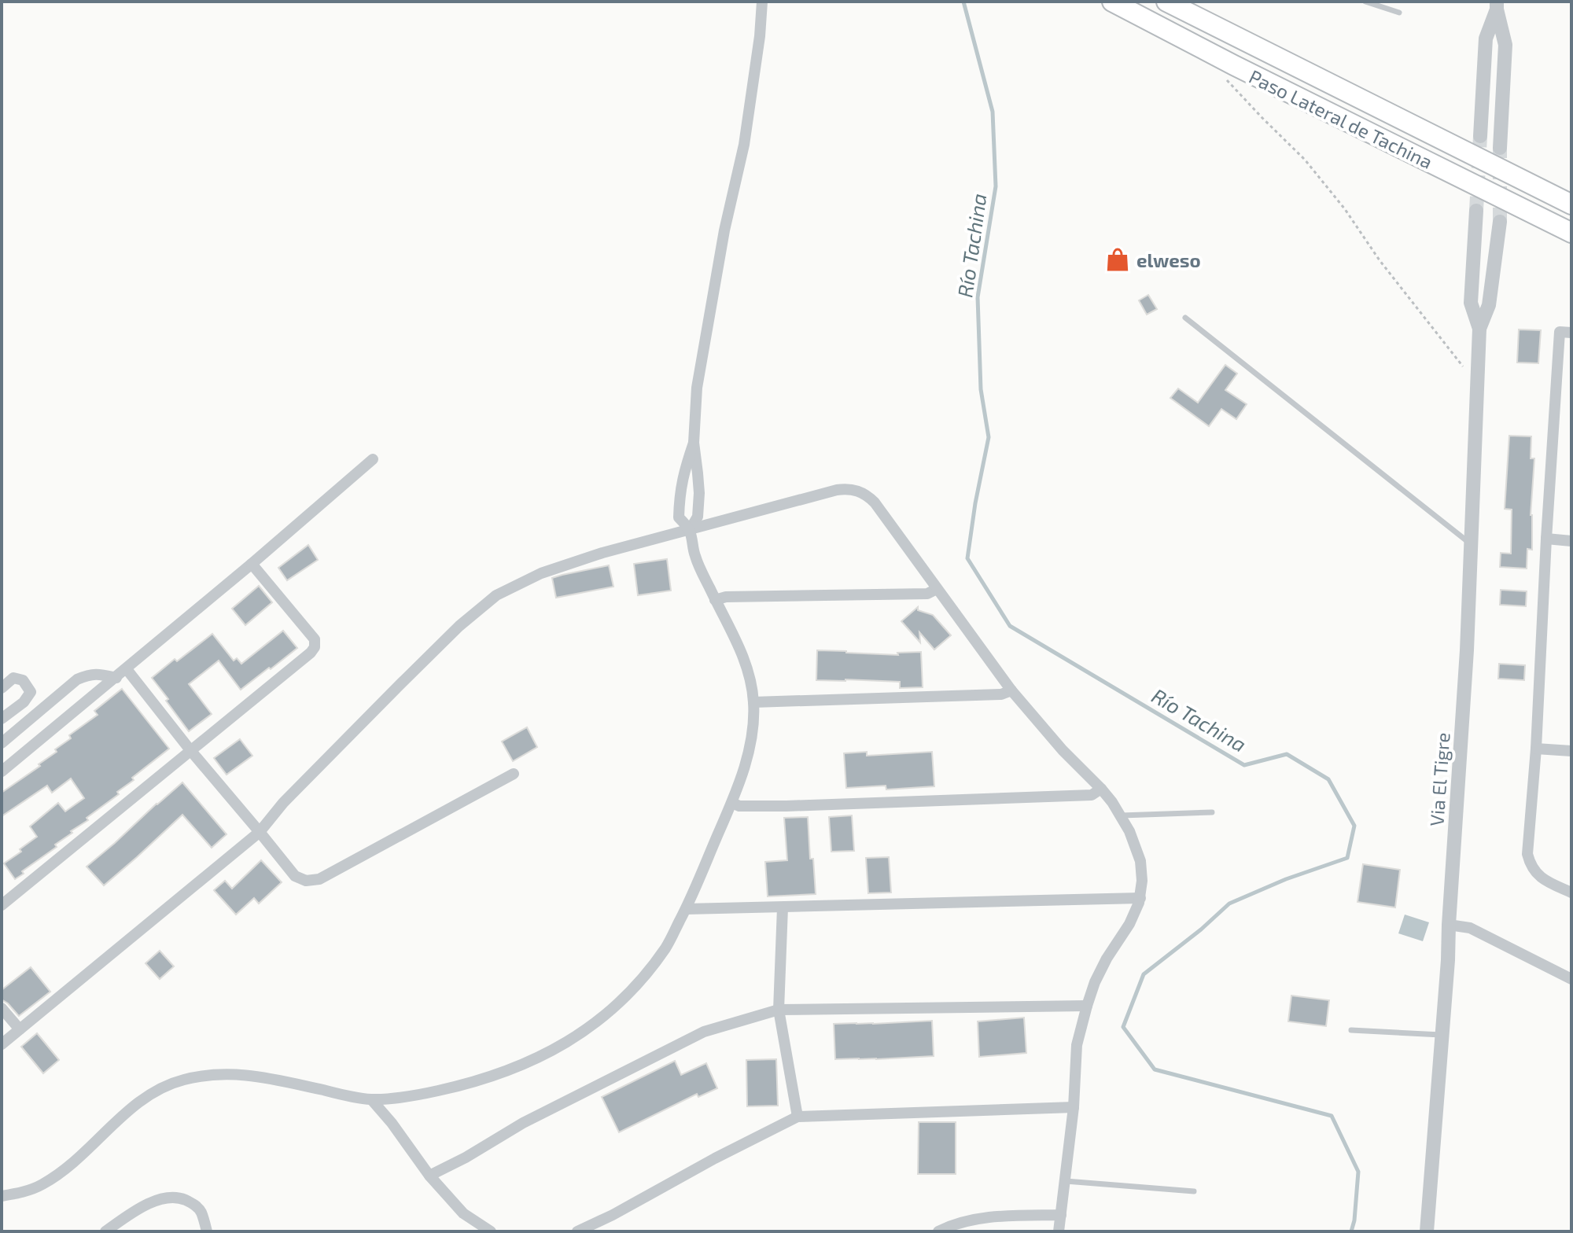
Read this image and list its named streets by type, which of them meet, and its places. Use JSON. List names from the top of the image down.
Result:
{
  "streets": {
    "highway": ["Paso Lateral de Tachina"],
    "street": ["Via El Tigre"]
  },
  "water": ["Río Tachina"],
  "places": {
    "shop": ["elweso"]
  }
}
